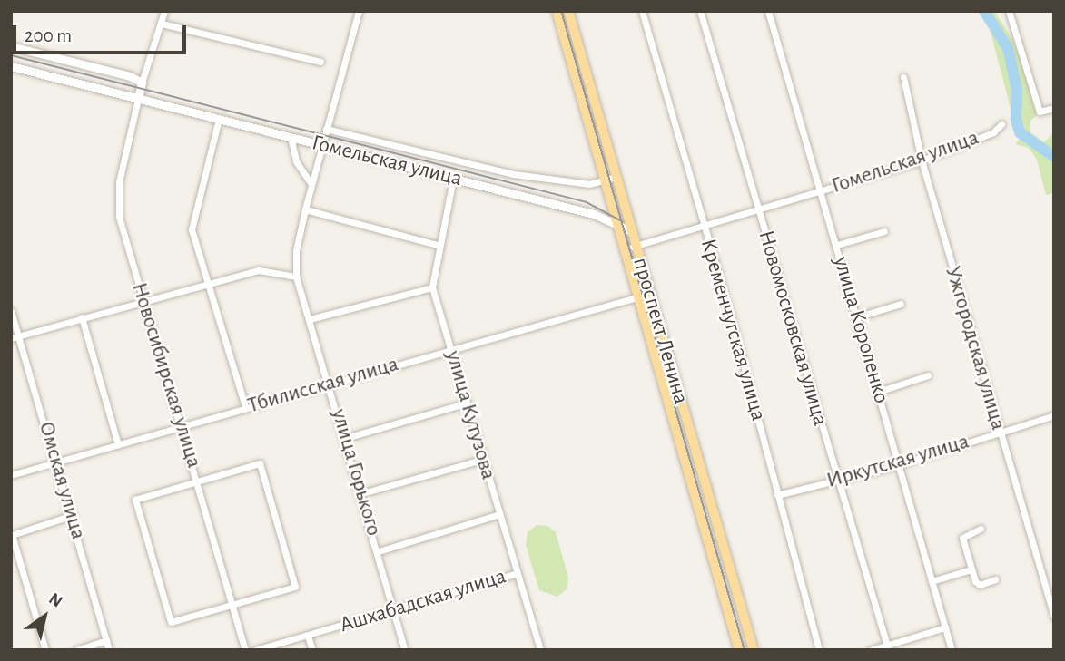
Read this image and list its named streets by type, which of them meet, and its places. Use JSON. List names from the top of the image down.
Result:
{
  "streets": {
    "main road": ["проспект Ленина"],
    "street": [
      "Гомельская улица",
      "Новомосковская улица",
      "Кременчугская улица",
      "улица Короленко",
      "Ужгородская улица",
      "Новосибирская улица",
      "Тбилисская улица",
      "улица Кутузова",
      "Иркутская улица",
      "улица Горького",
      "Омская улица",
      "Ашхабадская улица"
    ]
  },
  "crossings": [
    ["Гомельская улица", "Новомосковская улица"],
    ["Гомельская улица", "Кременчугская улица"],
    ["Гомельская улица", "улица Короленко"],
    ["Гомельская улица", "проспект Ленина"],
    ["Гомельская улица", "Ужгородская улица"],
    ["Гомельская улица", "Новосибирская улица"],
    ["Гомельская улица", "улица Кутузова"],
    ["Гомельская улица", "улица Горького"],
    ["Новомосковская улица", "Иркутская улица"],
    ["Кременчугская улица", "Иркутская улица"],
    ["улица Короленко", "Иркутская улица"],
    ["проспект Ленина", "Тбилисская улица"],
    ["Ужгородская улица", "Иркутская улица"],
    ["Новосибирская улица", "Тбилисская улица"],
    ["Тбилисская улица", "улица Кутузова"],
    ["Тбилисская улица", "улица Горького"],
    ["Тбилисская улица", "Омская улица"],
    ["улица Кутузова", "Ашхабадская улица"],
    ["улица Горького", "Ашхабадская улица"]
  ],
  "scale_bar": "200 m",
  "north": "top right"
}
